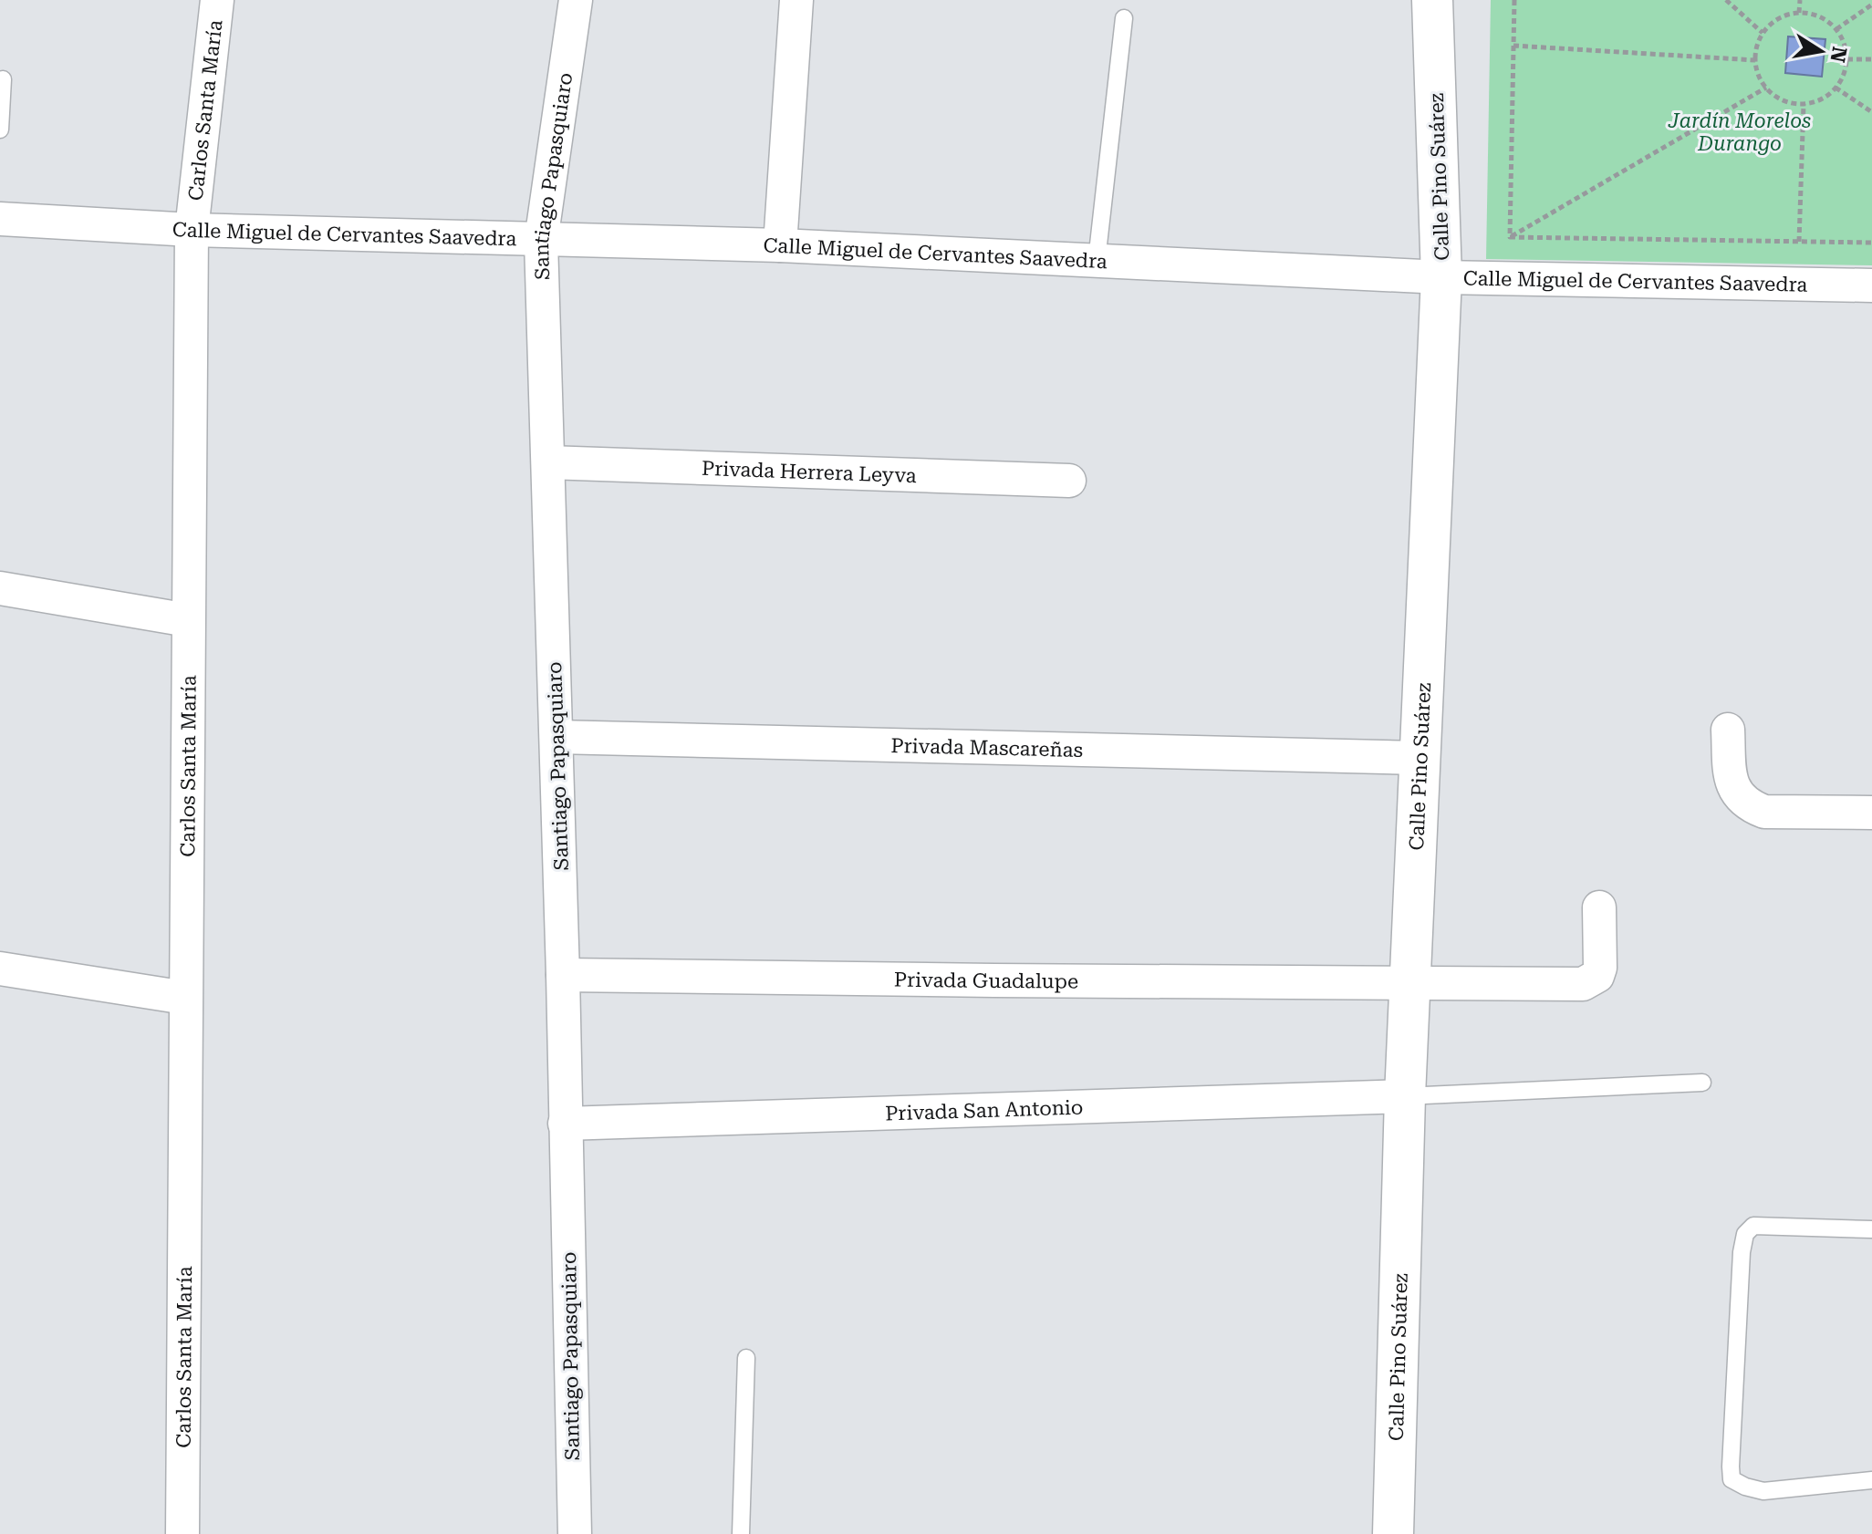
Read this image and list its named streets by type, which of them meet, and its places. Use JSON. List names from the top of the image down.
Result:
{
  "streets": {
    "street": [
      "Carlos Santa María",
      "Santiago Papasquiaro",
      "Calle Pino Suárez",
      "Calle Miguel de Cervantes Saavedra",
      "Privada Herrera Leyva",
      "Privada Mascareñas",
      "Privada Guadalupe",
      "Privada San Antonio"
    ]
  },
  "crossings": [
    ["Carlos Santa María", "Calle Miguel de Cervantes Saavedra"],
    ["Santiago Papasquiaro", "Calle Miguel de Cervantes Saavedra"],
    ["Santiago Papasquiaro", "Privada Herrera Leyva"],
    ["Santiago Papasquiaro", "Privada Mascareñas"],
    ["Santiago Papasquiaro", "Privada Guadalupe"],
    ["Santiago Papasquiaro", "Privada San Antonio"],
    ["Calle Pino Suárez", "Calle Miguel de Cervantes Saavedra"],
    ["Calle Pino Suárez", "Privada Mascareñas"],
    ["Calle Pino Suárez", "Privada Guadalupe"],
    ["Calle Pino Suárez", "Privada San Antonio"]
  ],
  "parks": ["Jardín Morelos Durango"],
  "north": "right"
}
